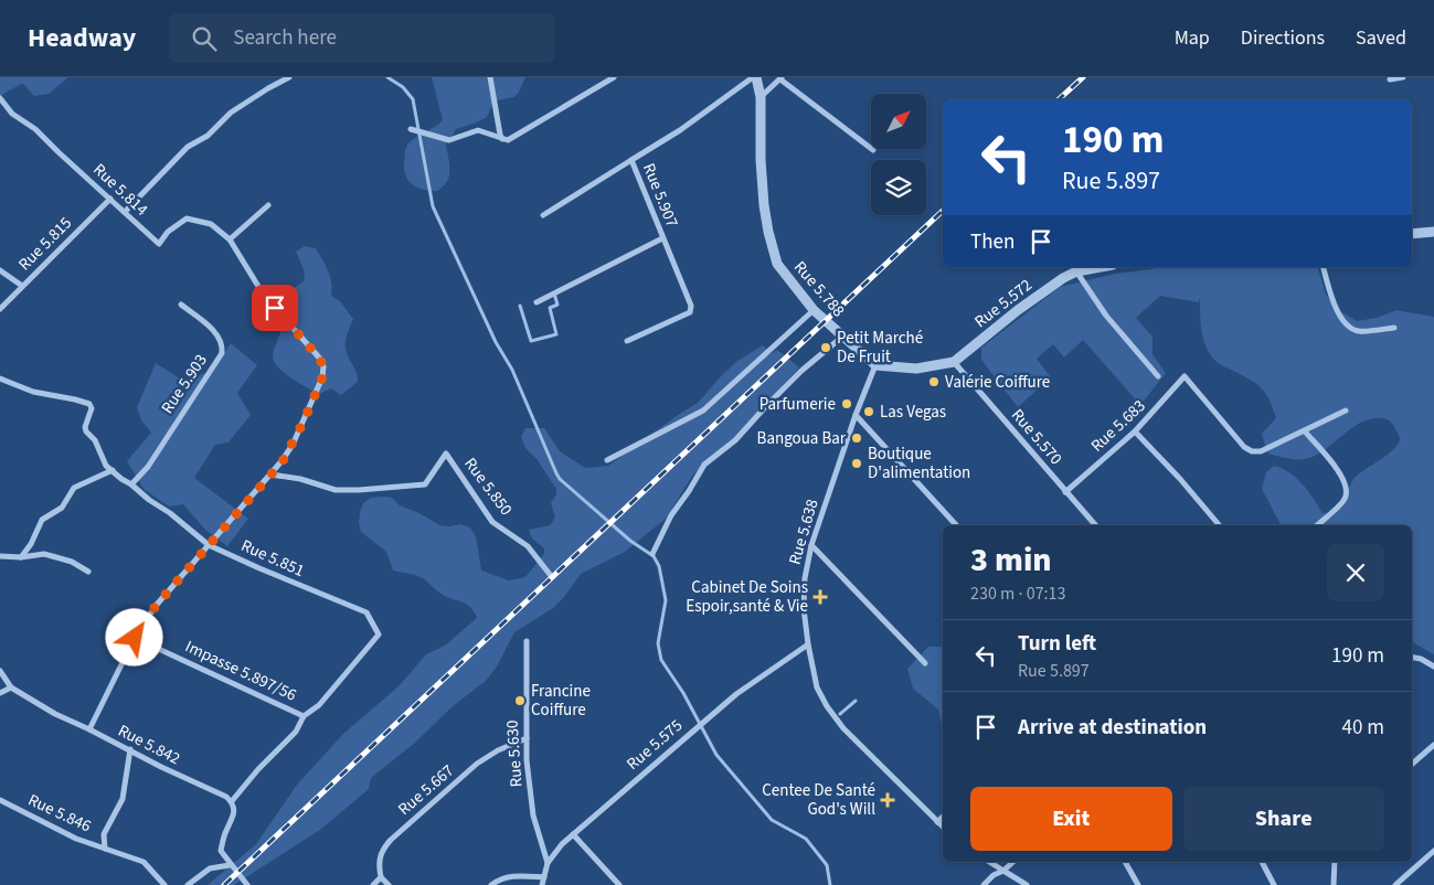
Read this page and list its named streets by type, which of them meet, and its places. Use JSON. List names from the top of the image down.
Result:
{
  "streets": {
    "street": [
      "Rue 5.814",
      "Rue 5.907",
      "Rue 5.815",
      "Rue 5.788",
      "Rue 5.572",
      "Rue 5.903",
      "Rue 5.683",
      "Rue 5.570",
      "Rue 5.850",
      "Rue 5.638",
      "Rue 5.851",
      "Impasse 5.897/56",
      "Rue 5.842",
      "Rue 5.575",
      "Rue 5.630",
      "Rue 5.667",
      "Rue 5.846"
    ]
  },
  "crossings": [
    ["Rue 5.814", "Rue 5.815"],
    ["Rue 5.907", "Rue 5.788"],
    ["Rue 5.788", "Rue 5.638"],
    ["Rue 5.572", "Rue 5.570"],
    ["Rue 5.903", "Rue 5.851"],
    ["Rue 5.683", "Rue 5.570"],
    ["Rue 5.638", "Rue 5.575"],
    ["Rue 5.851", "Impasse 5.897/56"],
    ["Rue 5.851", "Rue 5.842"],
    ["Rue 5.842", "Rue 5.846"],
    ["Rue 5.575", "Rue 5.630"],
    ["Rue 5.630", "Rue 5.667"]
  ],
  "places": {
    "other": [
      "Petit Marché De Fruit",
      "Valérie Coiffure",
      "Parfumerie",
      "Las Vegas",
      "Bangoua Bar",
      "Boutique D'alimentation",
      "Francine Coiffure"
    ],
    "health": ["Cabinet De Soins Espoir,santé & Vie", "Centee De Santé God's Will"]
  },
  "north": "top right",
  "page": {
    "header": "Headway",
    "search": "Search here",
    "nav": ["Map", "Directions", "Saved"],
    "turn": ["190 m", "Rue 5.897"],
    "then": "Then",
    "heading": ["3 min", "230 m · 07:13"],
    "list": [
      {
        "name": "Turn left",
        "note": "Rue 5.897",
        "value": "190 m"
      },
      {
        "name": "Arrive at destination",
        "value": "40 m"
      }
    ],
    "buttons": ["Exit", "Share"]
  }
}
